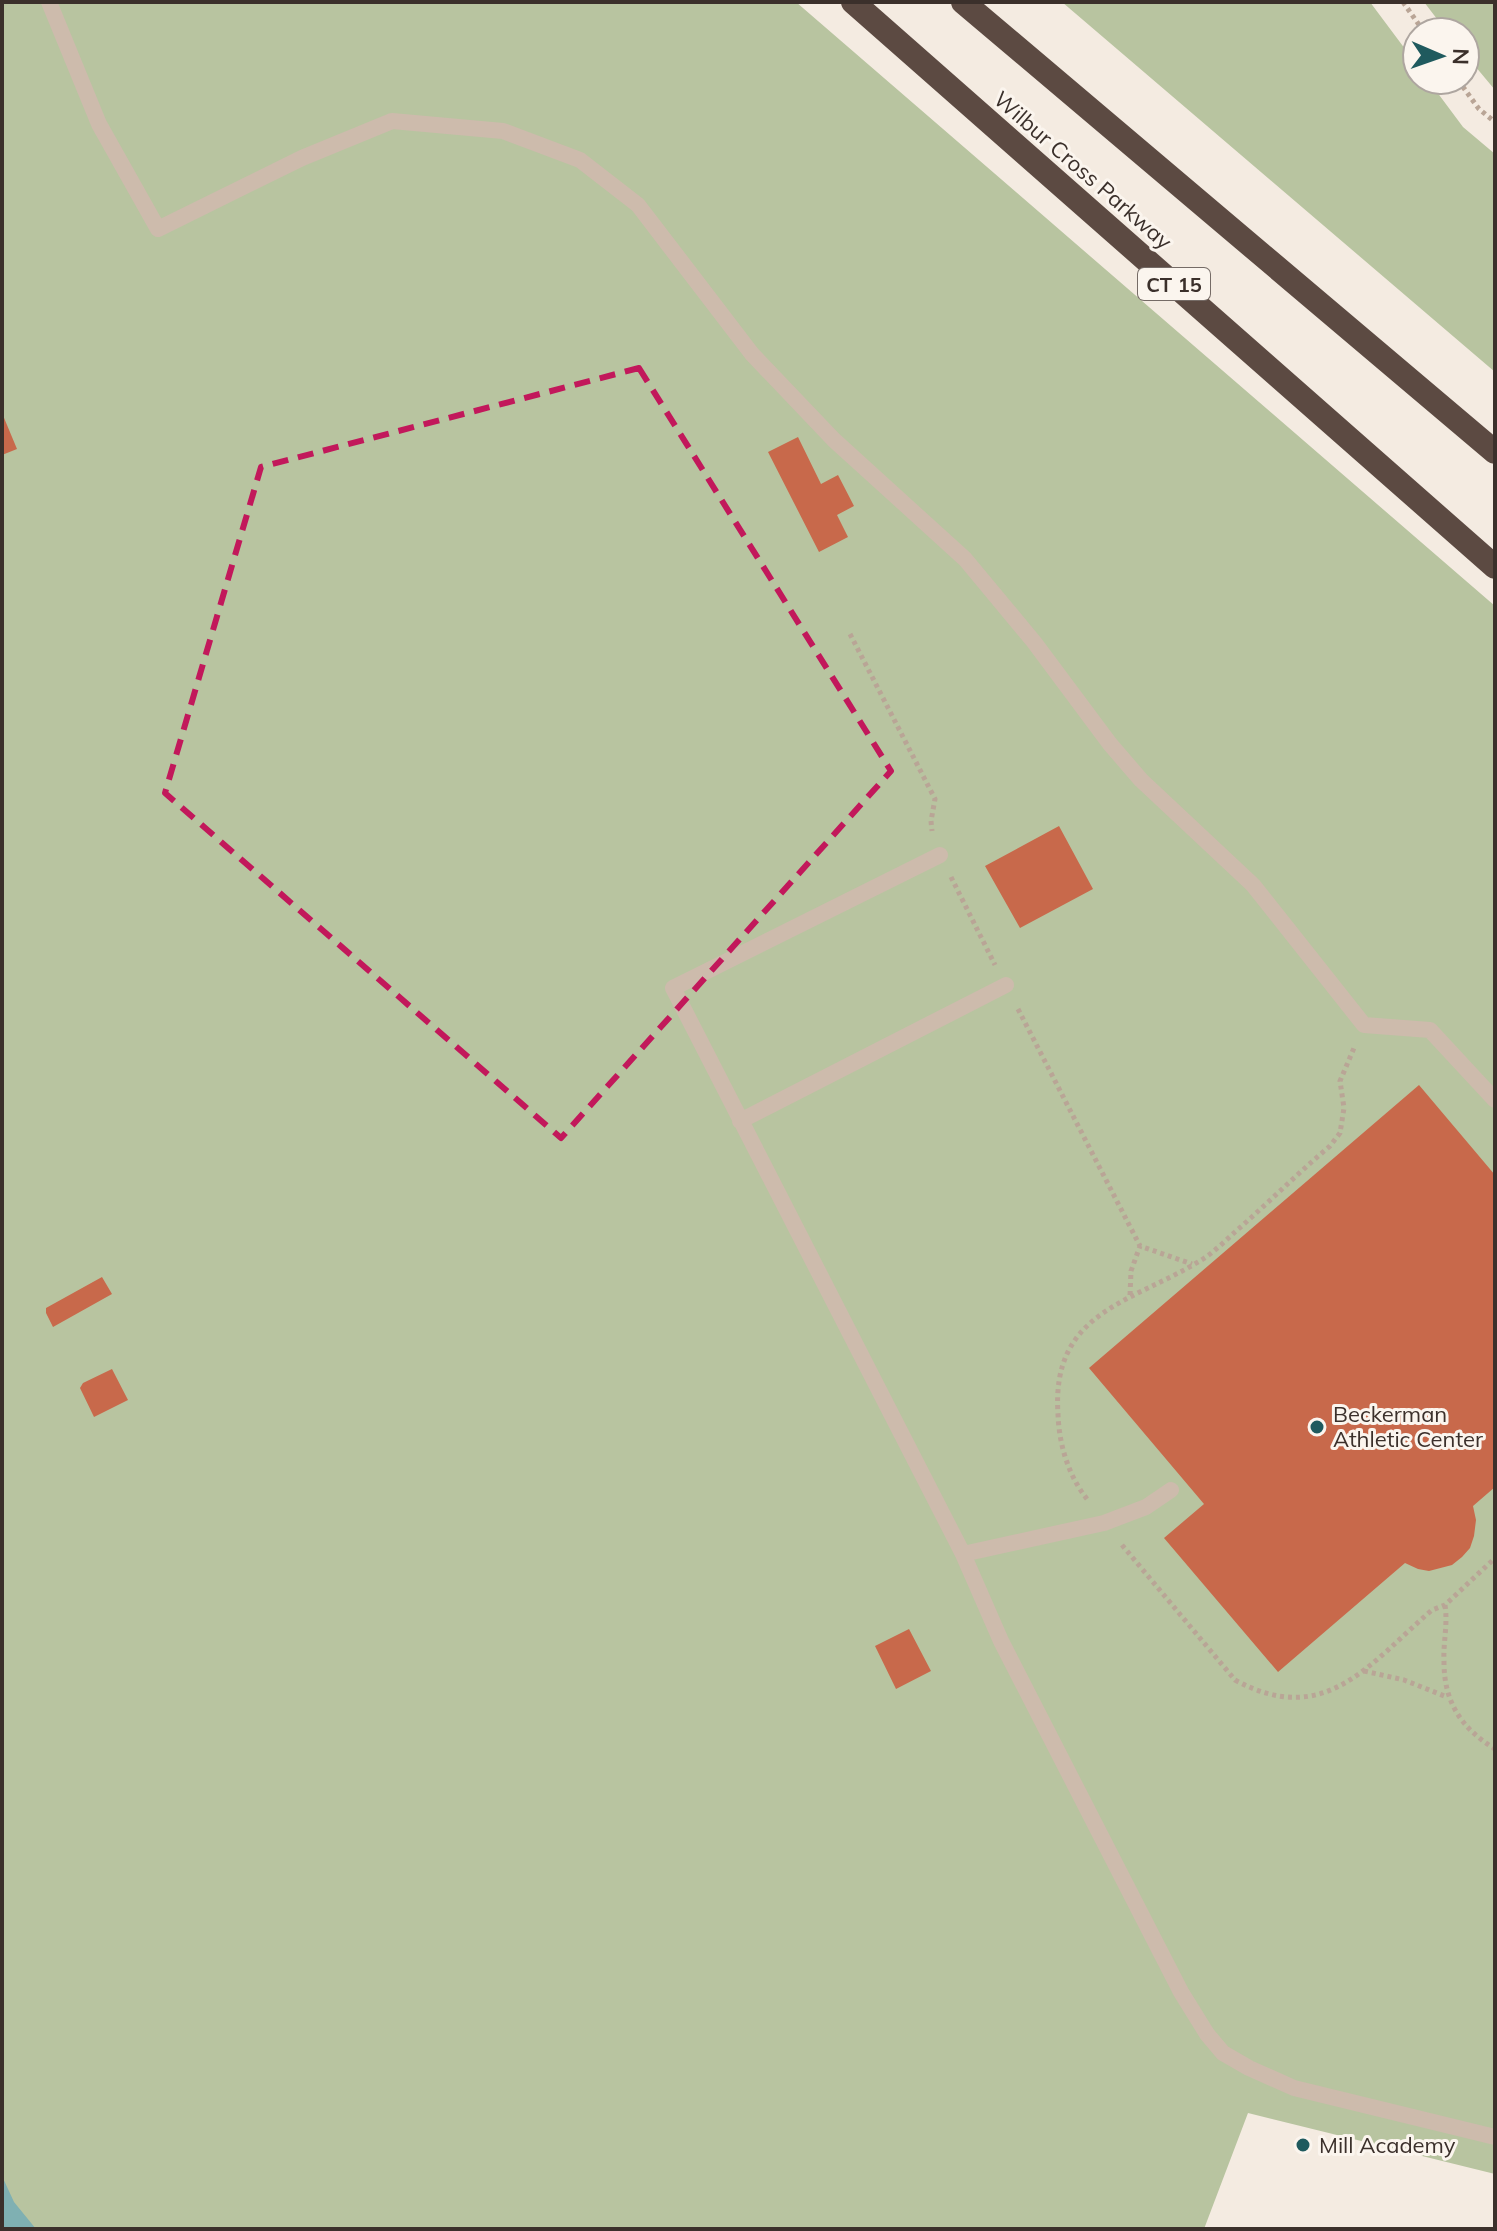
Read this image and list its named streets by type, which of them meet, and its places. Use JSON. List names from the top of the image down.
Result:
{
  "streets": {
    "highway": ["Wilbur Cross Parkway", "CT 15"]
  },
  "places": ["Beckerman Athletic Center", "Mill Academy"],
  "north": "right"
}
